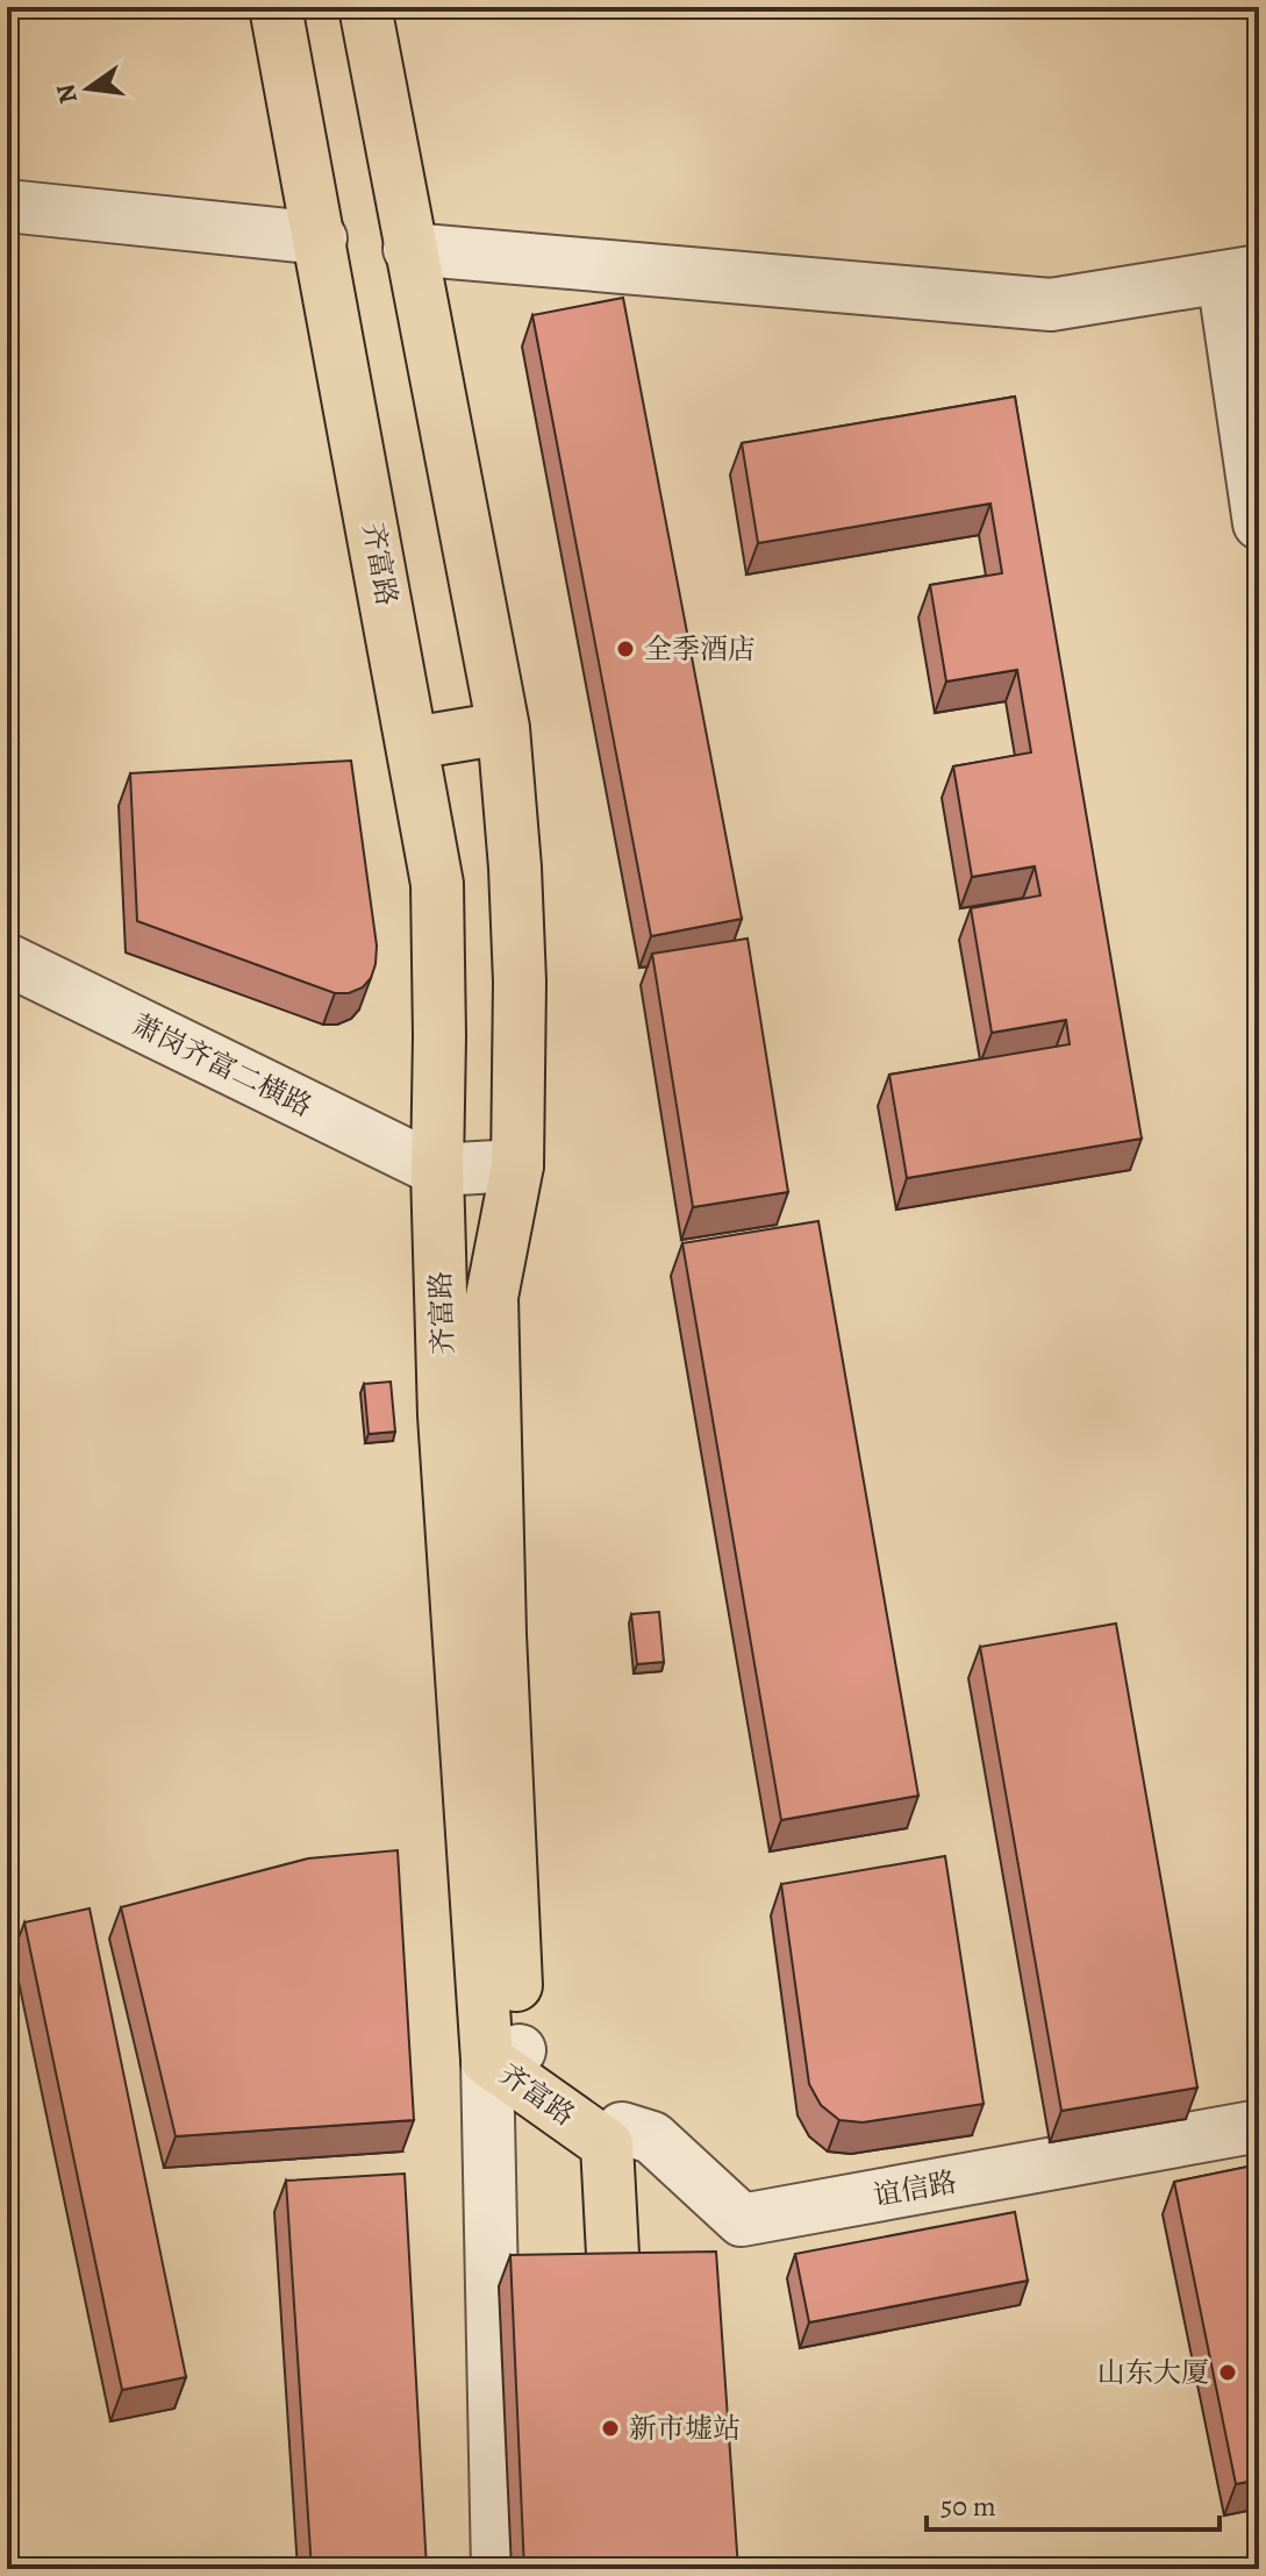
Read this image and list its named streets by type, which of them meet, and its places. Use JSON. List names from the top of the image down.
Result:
{
  "streets": {
    "main road": ["齐富路"],
    "street": ["萧岗齐富二横路", "谊信路"]
  },
  "crossings": [
    ["齐富路", "萧岗齐富二横路"],
    ["齐富路", "谊信路"]
  ],
  "places": ["全季酒店", "山东大厦", "新市墟站"],
  "scale_bar": "50 m",
  "north": "left"
}
